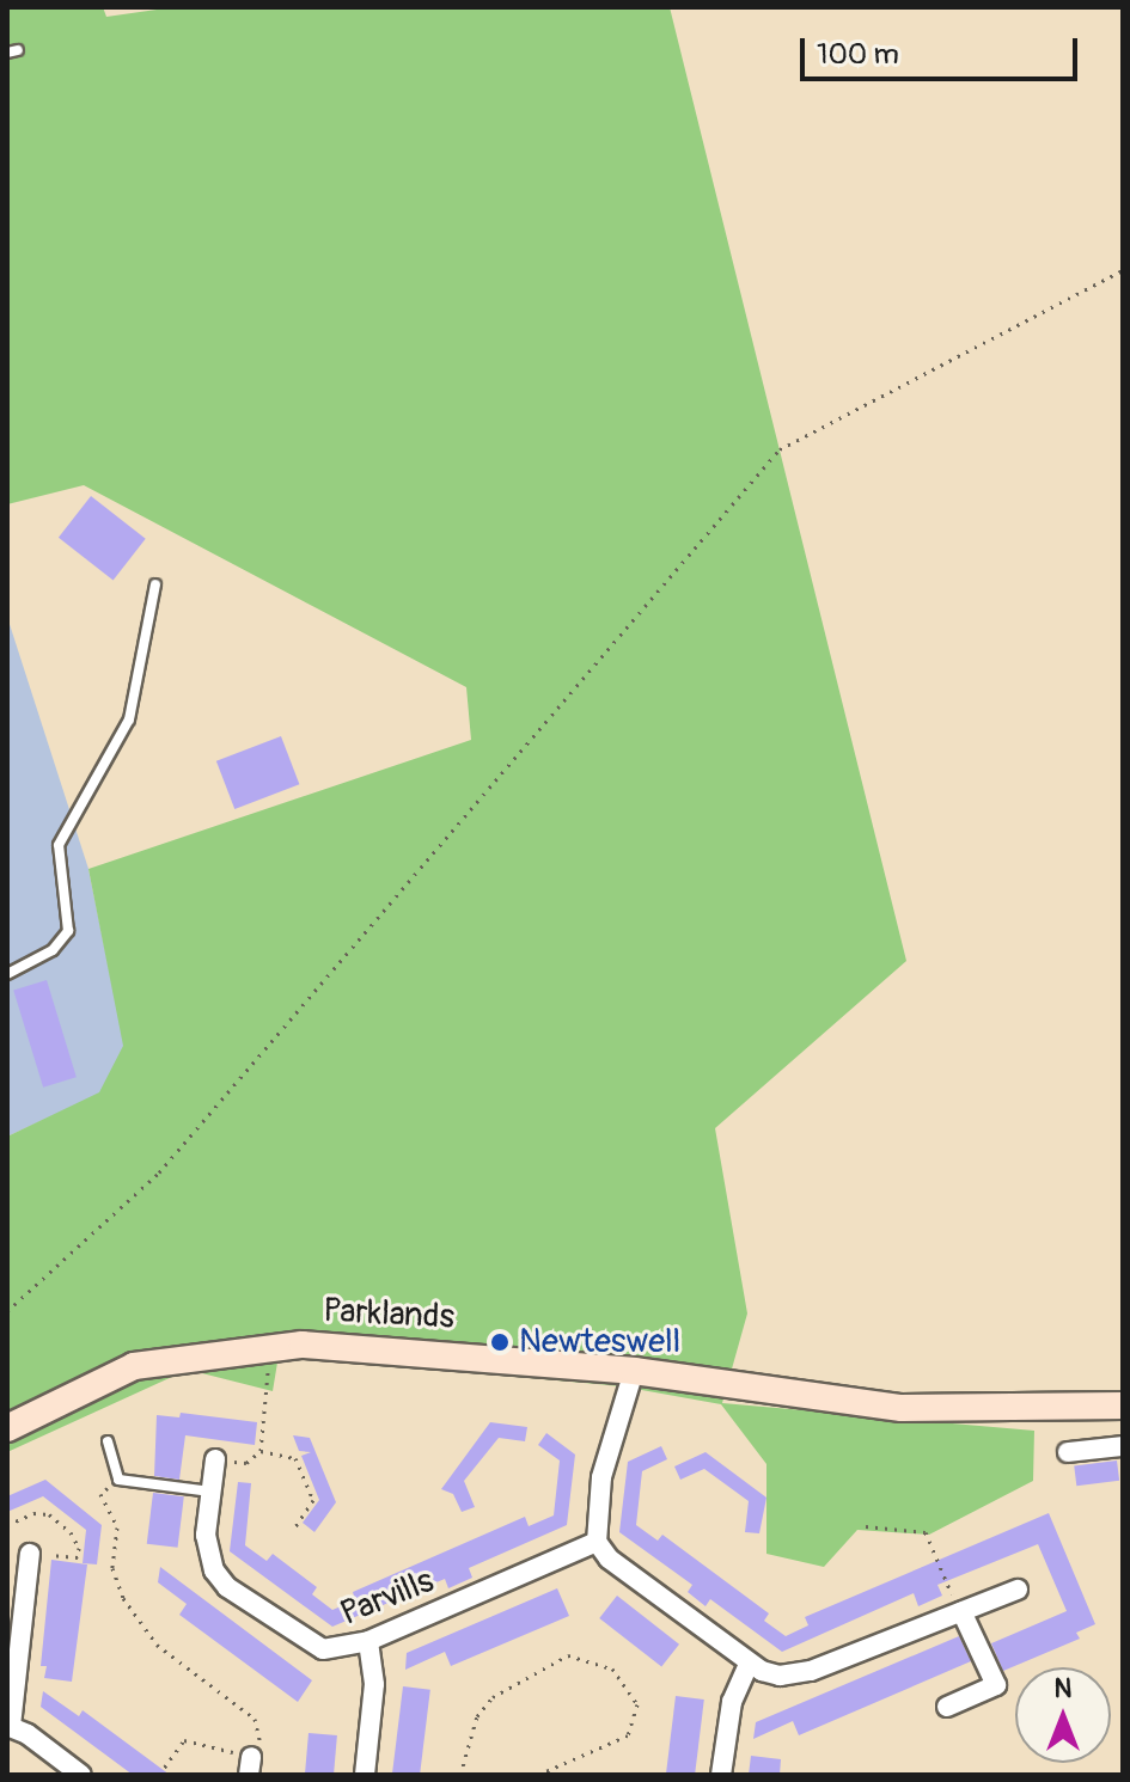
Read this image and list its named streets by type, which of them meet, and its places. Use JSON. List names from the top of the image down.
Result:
{
  "streets": {
    "street": ["Parklands", "Parvills"]
  },
  "places": ["Newteswell"],
  "scale_bar": "100 m",
  "north": "top"
}
